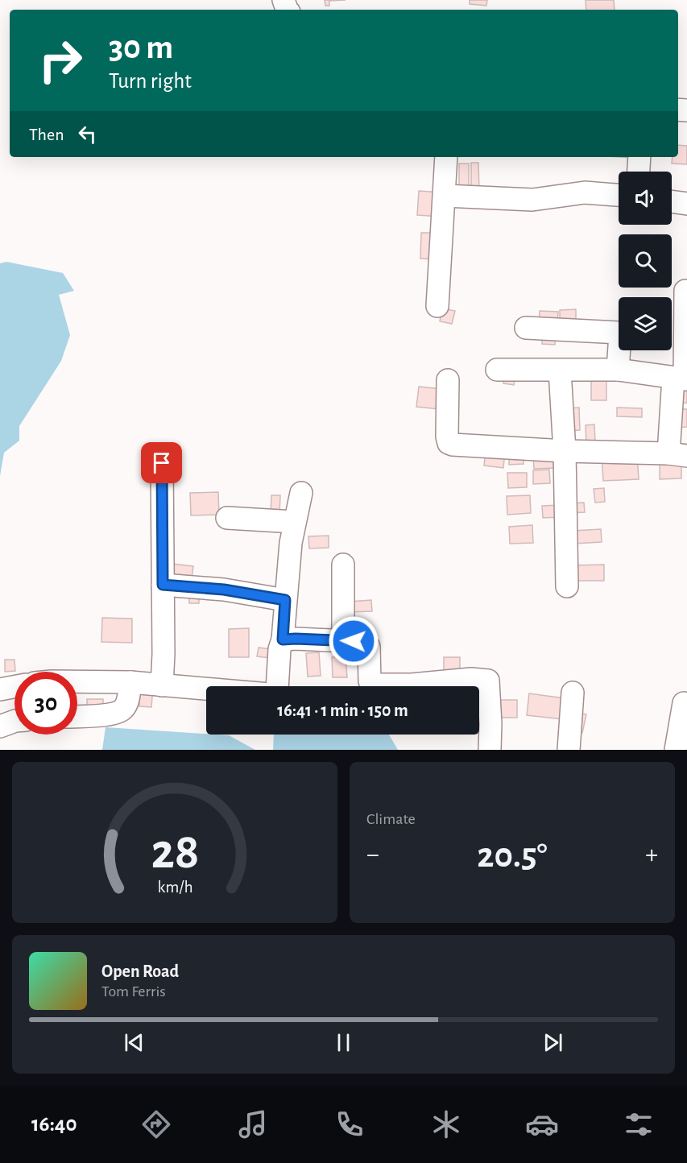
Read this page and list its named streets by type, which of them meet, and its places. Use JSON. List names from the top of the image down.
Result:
{
  "page": {
    "turn": ["30 m", "Turn right"],
    "then": "Then",
    "limit": "30",
    "trip": "16:41 · 1 min · 150 m",
    "tile": "Climate",
    "heat": ["−", "20.5°", "+"],
    "song": ["Open Road", "Tom Ferris"],
    "tabs": "16:40",
    "gauge": ["28", "km/h"]
  }
}
